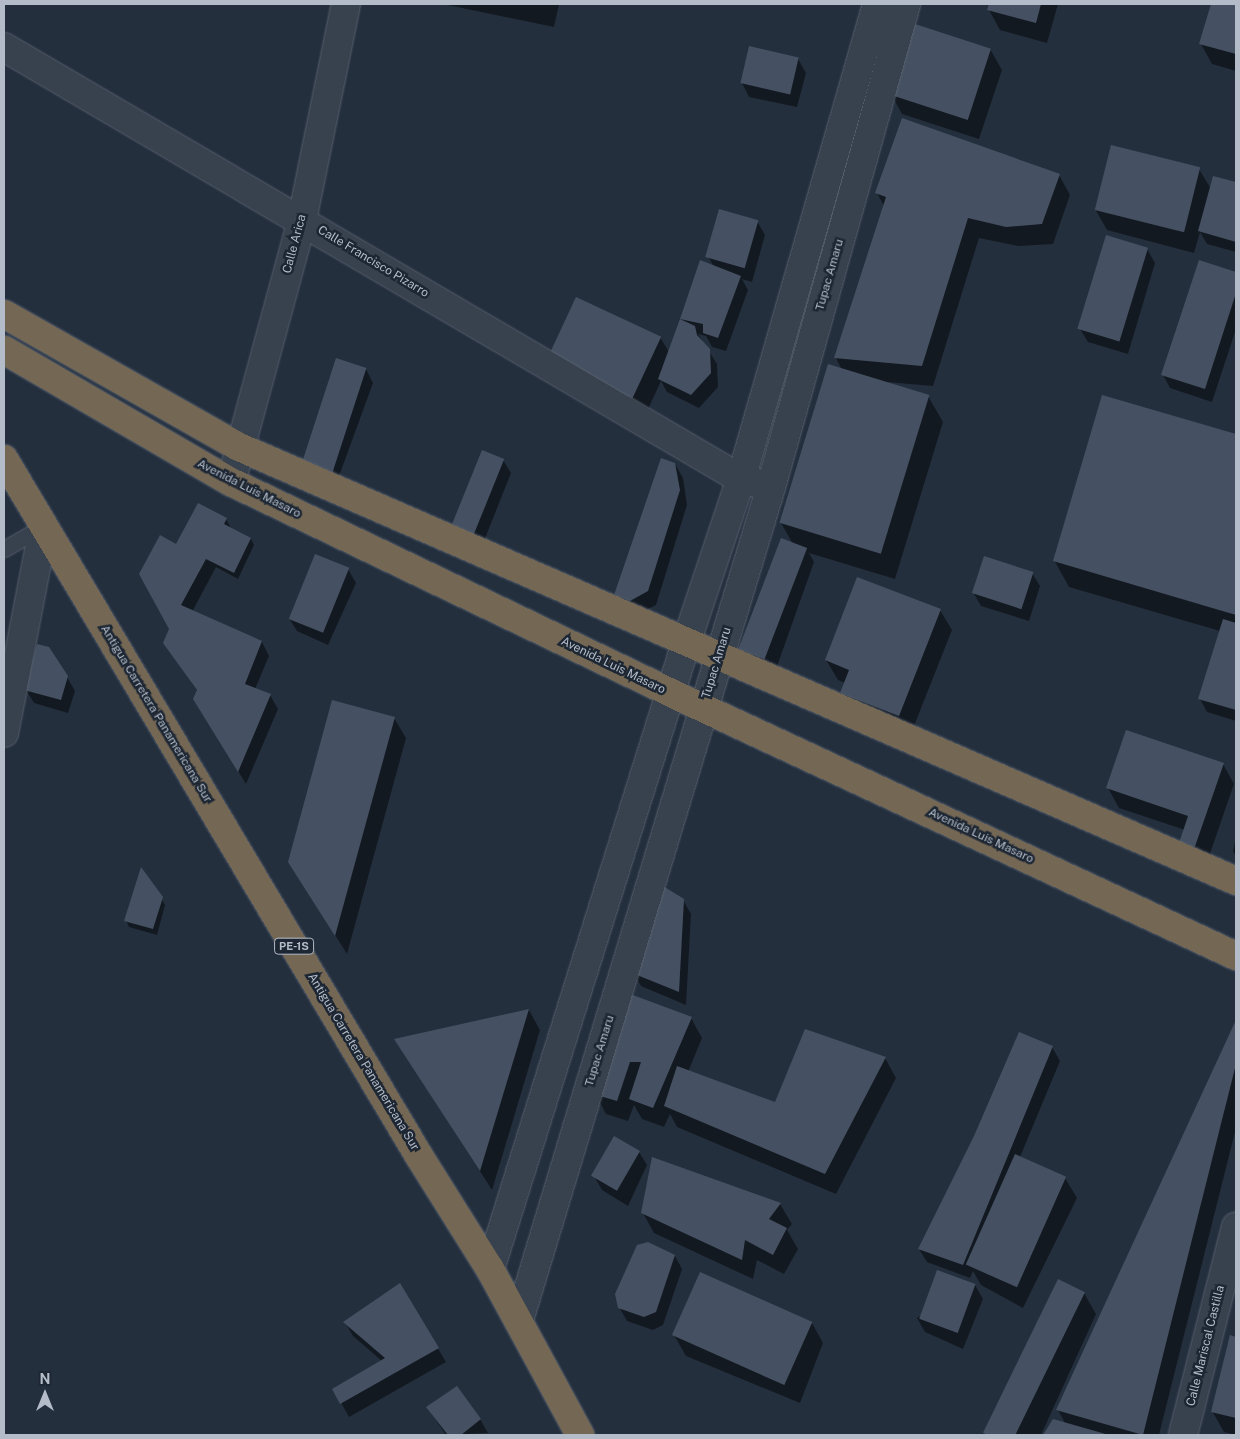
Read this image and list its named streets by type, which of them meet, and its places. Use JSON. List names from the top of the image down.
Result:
{
  "streets": {
    "highway": ["Avenida Luis Masaro", "Antigua Carretera Panamericana Sur", "PE-1S"],
    "street": [
      "Calle Arica",
      "Calle Francisco Pizarro",
      "Tupac Amaru",
      "Calle Mariscal Castilla"
    ]
  },
  "crossings": [
    ["Calle Arica", "Calle Francisco Pizarro"],
    ["Calle Arica", "Avenida Luis Masaro"],
    ["Calle Francisco Pizarro", "Tupac Amaru"],
    ["Tupac Amaru", "Avenida Luis Masaro"],
    ["Tupac Amaru", "Antigua Carretera Panamericana Sur"]
  ],
  "north": "top"
}
